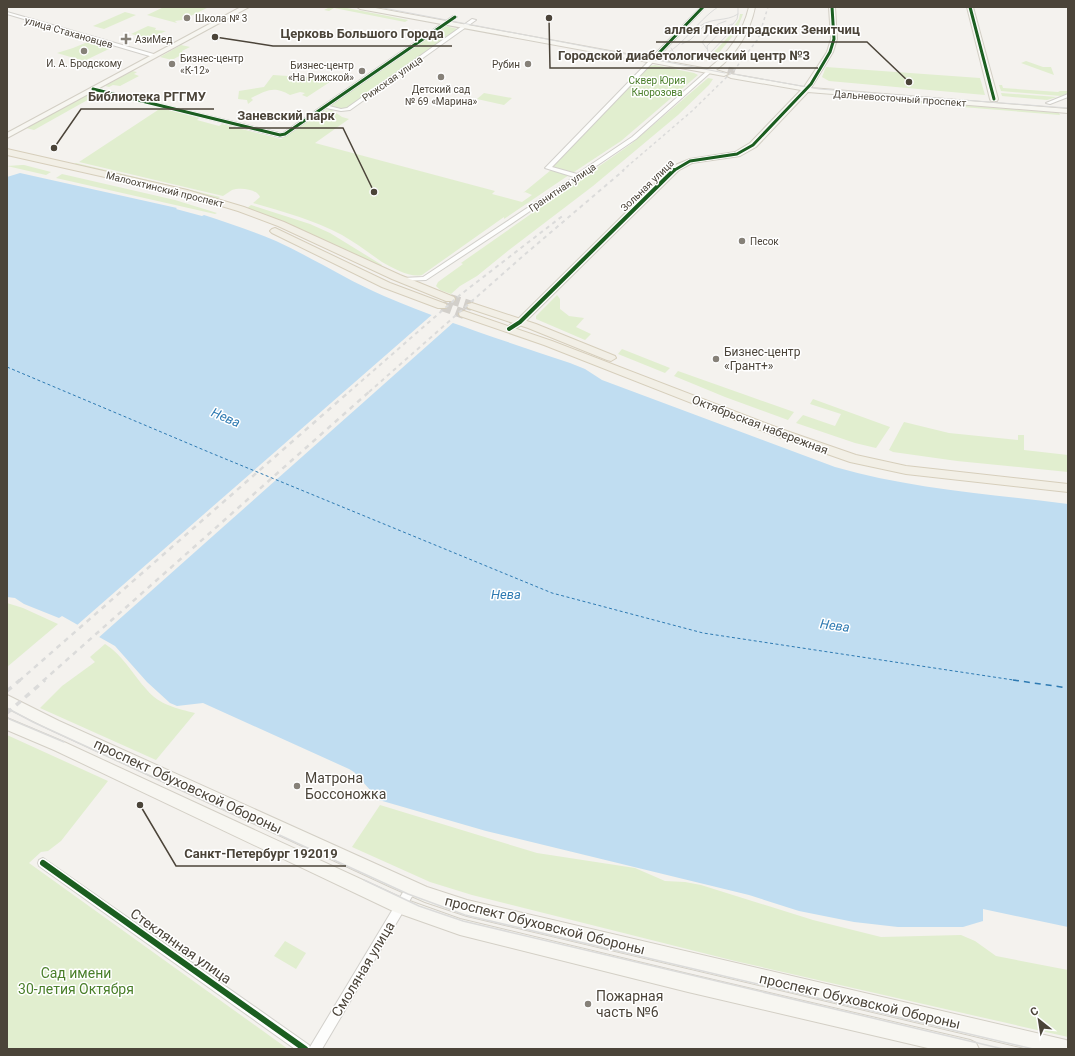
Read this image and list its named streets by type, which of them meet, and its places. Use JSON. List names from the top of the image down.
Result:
{
  "streets": {
    "main road": [
      "Дальневосточный проспект",
      "Зольная улица",
      "Гранитная улица",
      "Малоохтинский проспект",
      "Октябрьская набережная",
      "проспект Обуховской Обороны"
    ],
    "street": [
      "улица Стахановцев",
      "Рижская улица",
      "Стеклянная улица",
      "Смоляная улица"
    ]
  },
  "crossings": [
    ["Дальневосточный проспект", "Зольная улица"],
    ["Дальневосточный проспект", "Гранитная улица"],
    ["Зольная улица", "Октябрьская набережная"],
    ["Гранитная улица", "Малоохтинский проспект"],
    ["проспект Обуховской Обороны", "Смоляная улица"]
  ],
  "water": ["Нева"],
  "parks": ["Сквер Юрия Кнорозова", "Сад имени 30-летия Октября"],
  "places": {
    "other": [
      "Школа № 3",
      "Городской диабетологический центр №3",
      "Церковь Большого Города",
      "И. А. Бродскому",
      "Бизнес-центр «К-12»",
      "Рубин",
      "Бизнес-центр «На Рижской»",
      "Детский сад № 69 «Марина»",
      "аллея Ленинградских Зенитчиц",
      "Библиотека РГГМУ",
      "Заневский парк",
      "Песок",
      "Бизнес-центр «Грант+»",
      "Матрона Боссоножка",
      "Санкт-Петербург 192019",
      "Пожарная часть №6"
    ],
    "health": ["АзиМед"]
  },
  "north": "top left"
}
